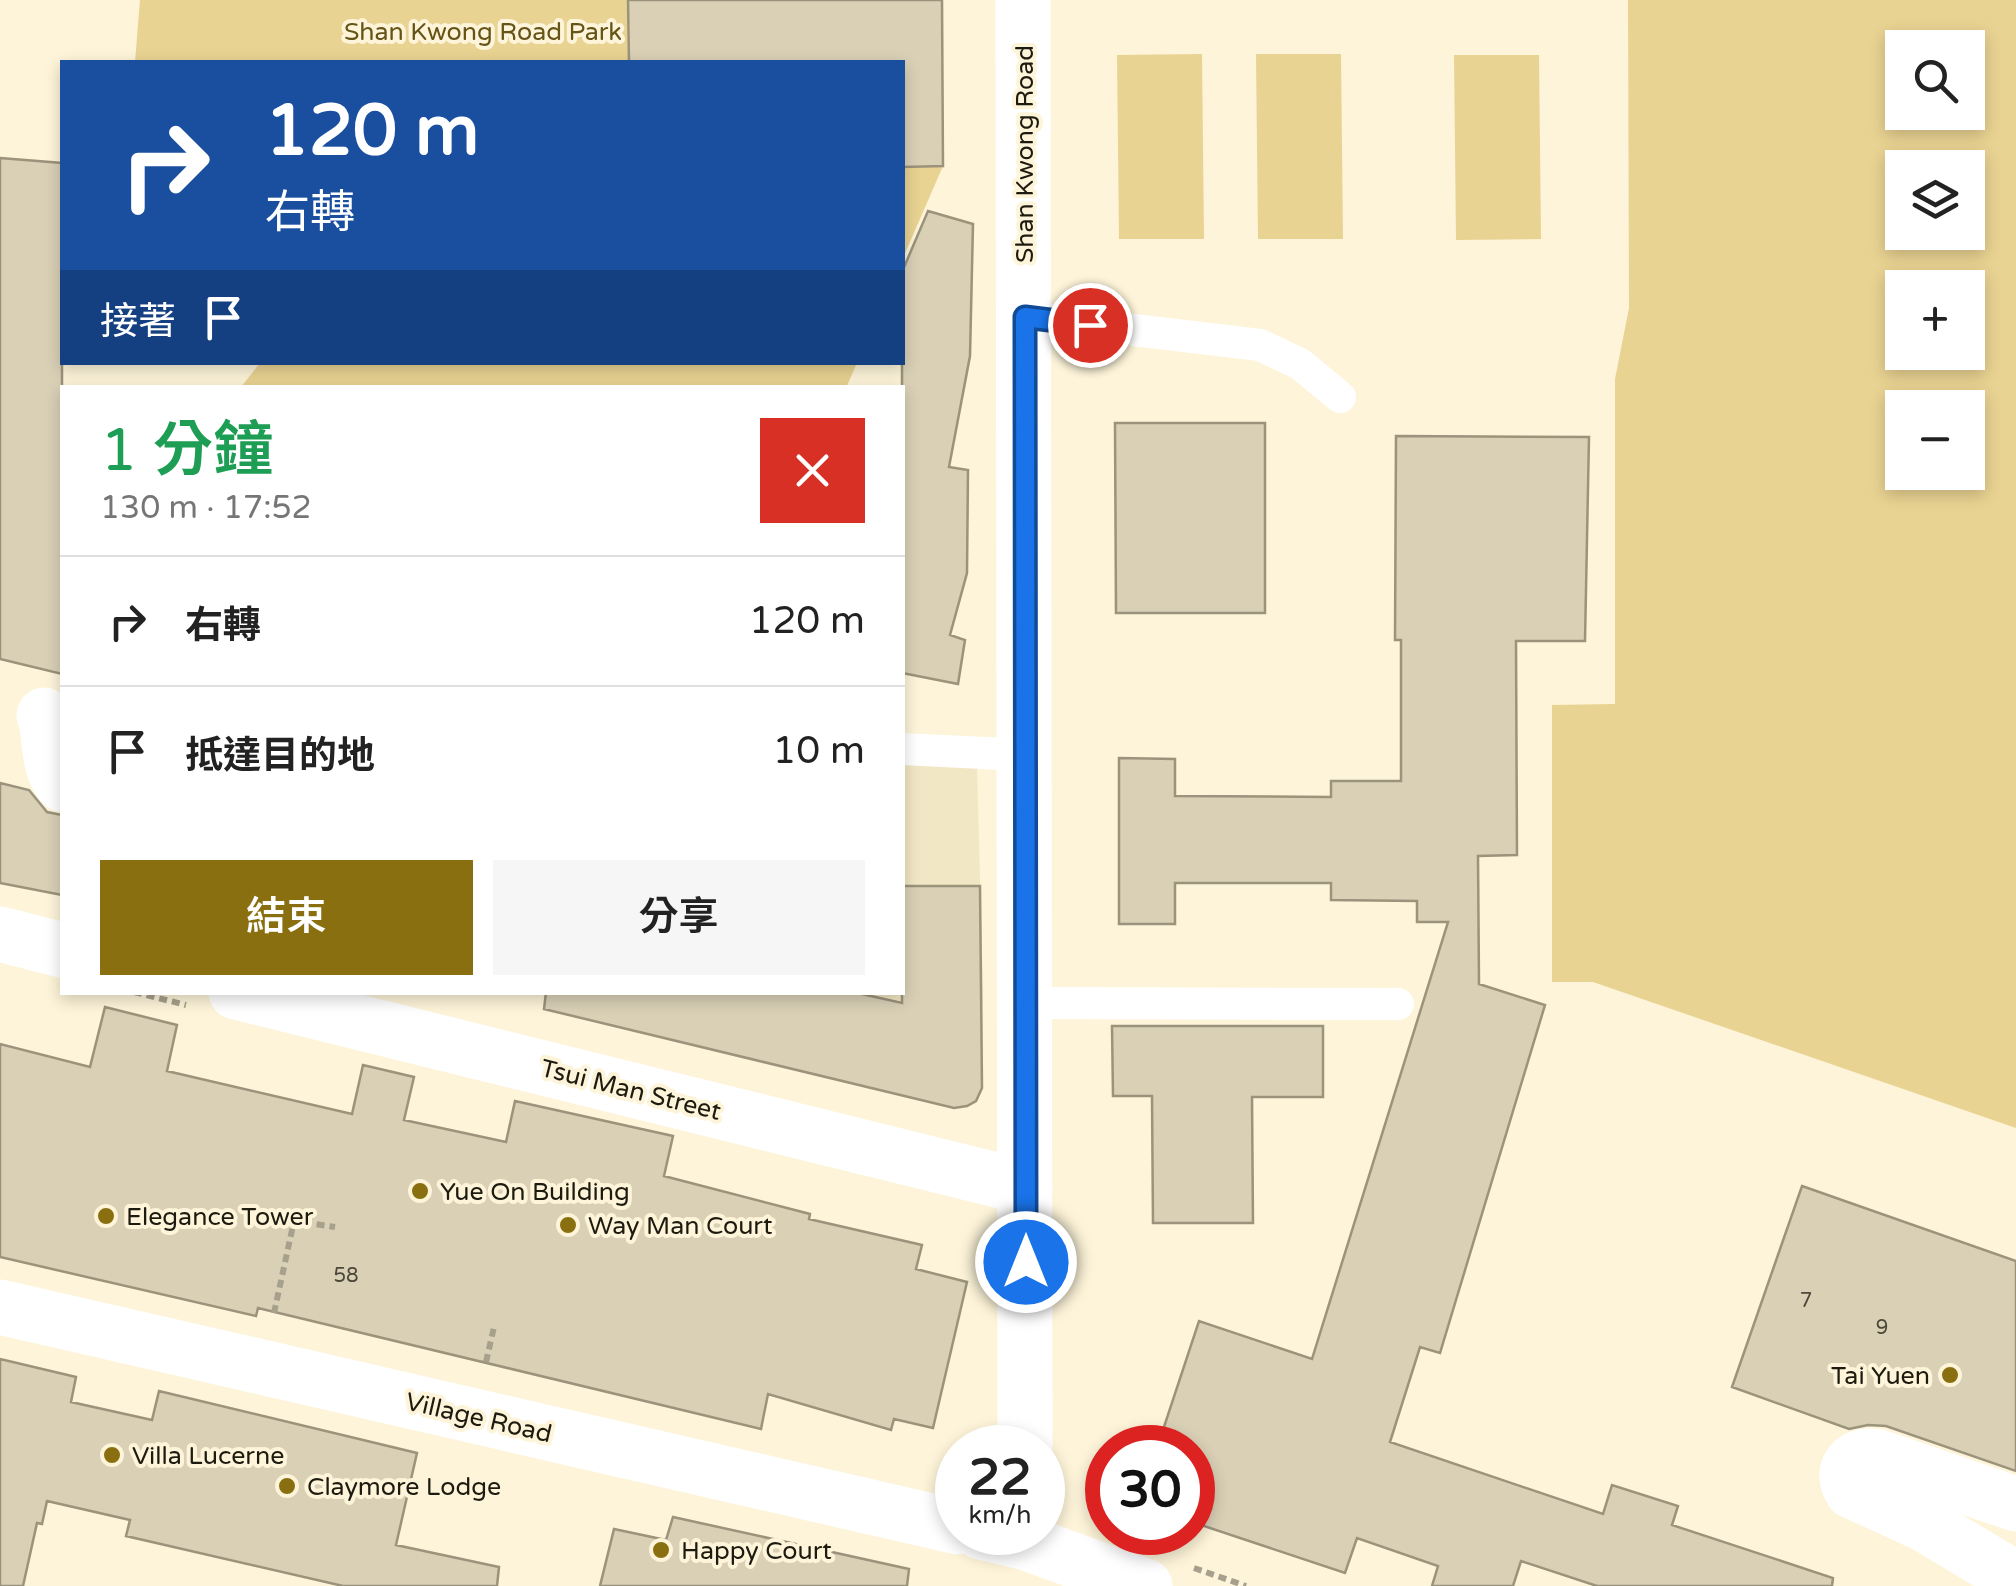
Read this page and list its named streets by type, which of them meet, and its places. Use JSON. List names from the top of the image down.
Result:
{
  "streets": {
    "street": ["Shan Kwong Road", "Tsui Man Street", "Village Road"]
  },
  "crossings": [
    ["Shan Kwong Road", "Tsui Man Street"]
  ],
  "parks": ["Shan Kwong Road Park"],
  "places": [
    "Yue On Building",
    "Elegance Tower",
    "Way Man Court",
    "Tai Yuen",
    "Villa Lucerne",
    "Claymore Lodge",
    "Happy Court"
  ],
  "house_numbers": ["58", "7", "9"],
  "page": {
    "map_buttons": ["+", "−"],
    "turn": ["120 m", "右轉"],
    "then": "接著",
    "heading": ["1 分鐘", "130 m · 17:52"],
    "list": [
      {
        "name": "右轉",
        "value": "120 m"
      },
      {
        "name": "抵達目的地",
        "value": "10 m"
      }
    ],
    "buttons": ["結束", "分享"],
    "speed": "22 km/h",
    "limit": "30"
  }
}
